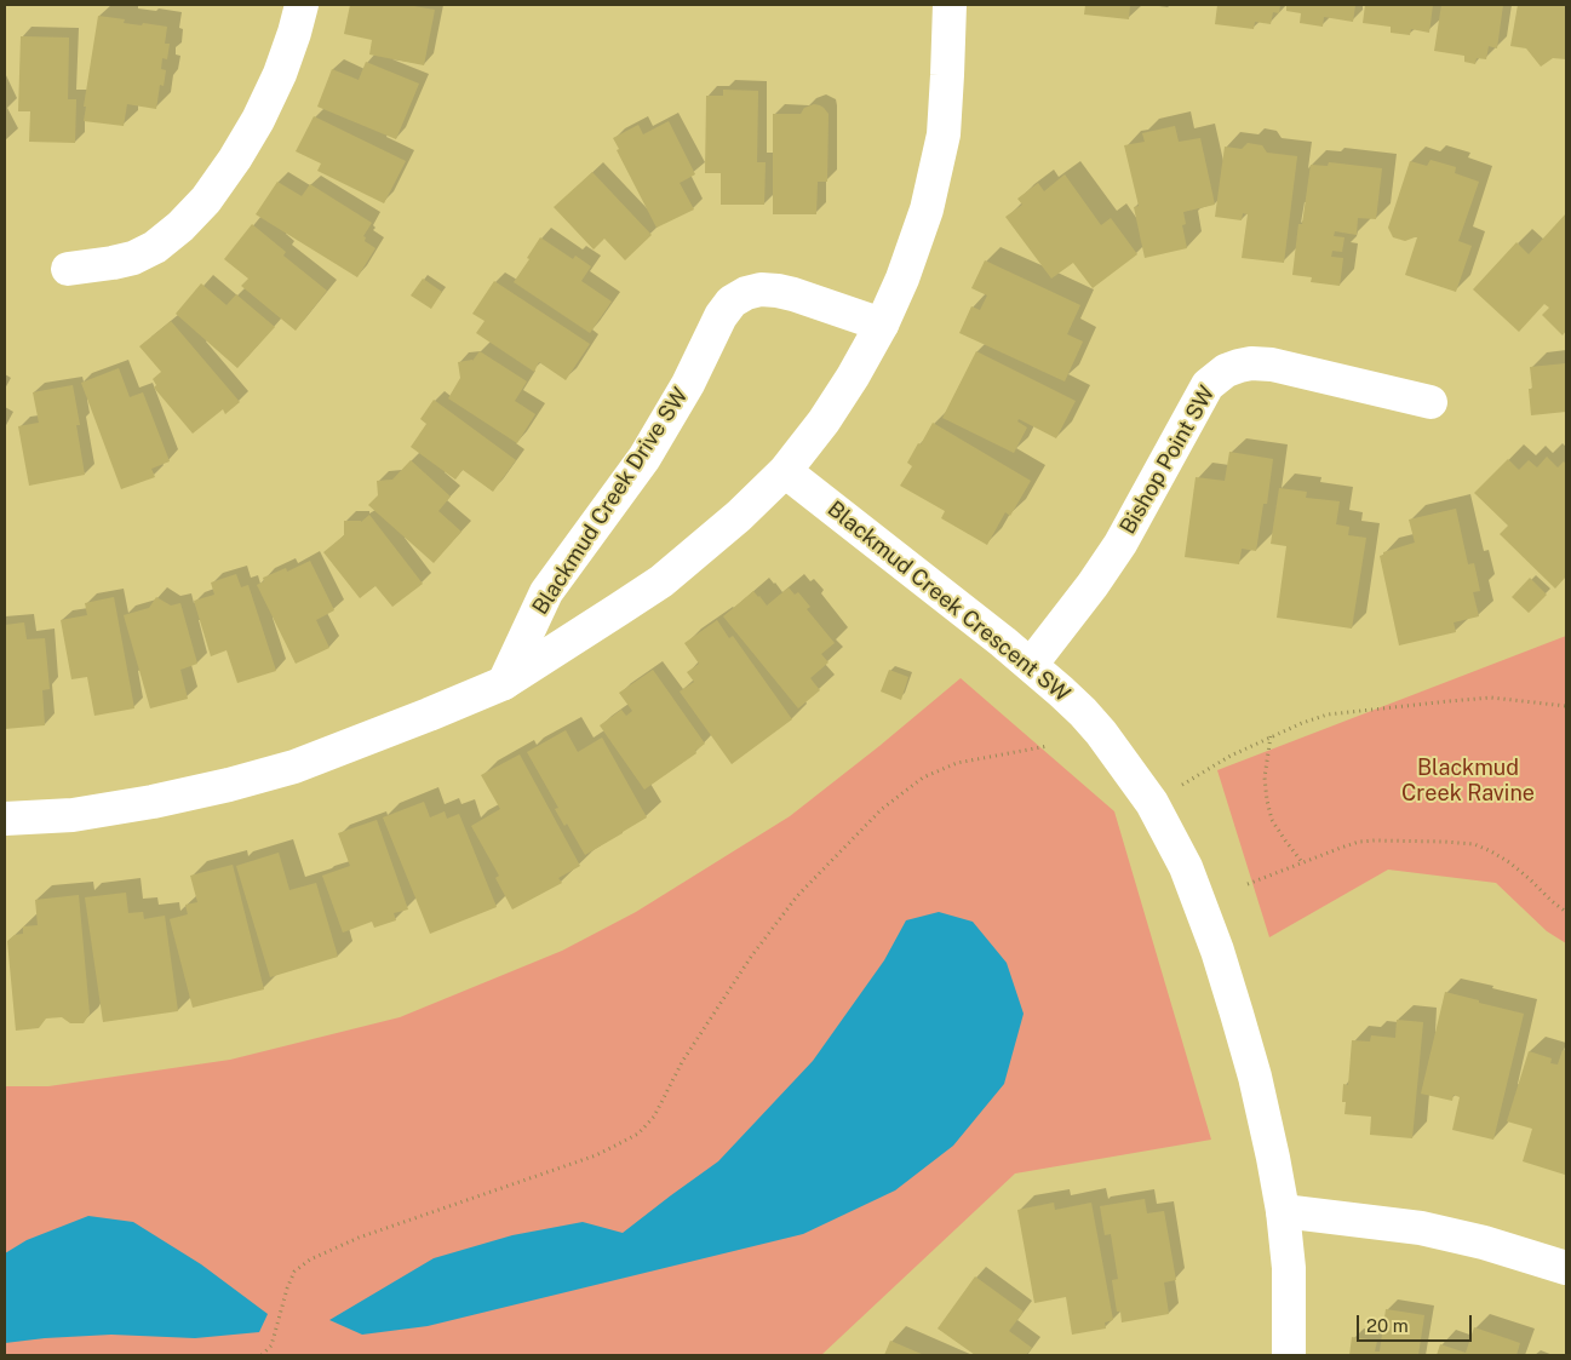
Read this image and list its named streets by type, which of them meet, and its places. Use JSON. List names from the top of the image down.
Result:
{
  "streets": {
    "street": ["Bishop Point SW", "Blackmud Creek Drive SW", "Blackmud Creek Crescent SW"]
  },
  "crossings": [
    ["Bishop Point SW", "Blackmud Creek Crescent SW"],
    ["Blackmud Creek Drive SW", "Blackmud Creek Crescent SW"]
  ],
  "parks": ["Blackmud Creek Ravine"],
  "scale_bar": "20 m"
}
